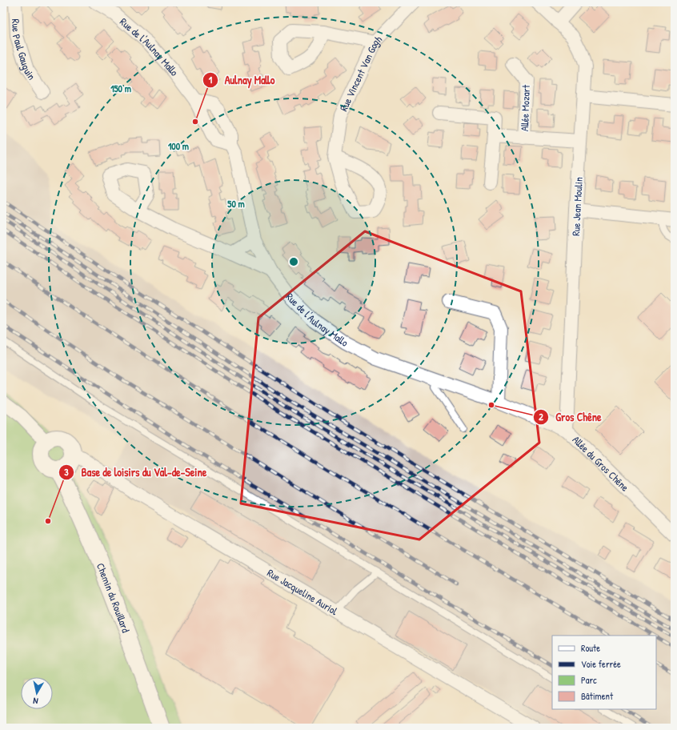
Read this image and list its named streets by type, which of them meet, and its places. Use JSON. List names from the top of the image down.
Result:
{
  "streets": {
    "street": [
      "Rue de l'Aulnay Mallo",
      "Rue Paul Gauguin",
      "Rue Vincent Van Gogh",
      "Allée Mozart",
      "Rue Jean Moulin",
      "Allée du Gros Chêne",
      "Rue Jacqueline Auriol",
      "Chemin du Rouillard"
    ]
  },
  "crossings": [
    ["Rue de l'Aulnay Mallo", "Allée du Gros Chêne"],
    ["Allée Mozart", "Rue Jean Moulin"],
    ["Rue Jean Moulin", "Allée du Gros Chêne"],
    ["Rue Jacqueline Auriol", "Chemin du Rouillard"]
  ],
  "places": ["Aulnay Mallo", "Gros Chêne", "Base de loisirs du Val-de-Seine"],
  "legend": [
    "Route",
    "Voie ferrée",
    "Parc",
    "Bâtiment"
  ],
  "north": "bottom",
  "rings": ["150 m", "100 m", "50 m"]
}
